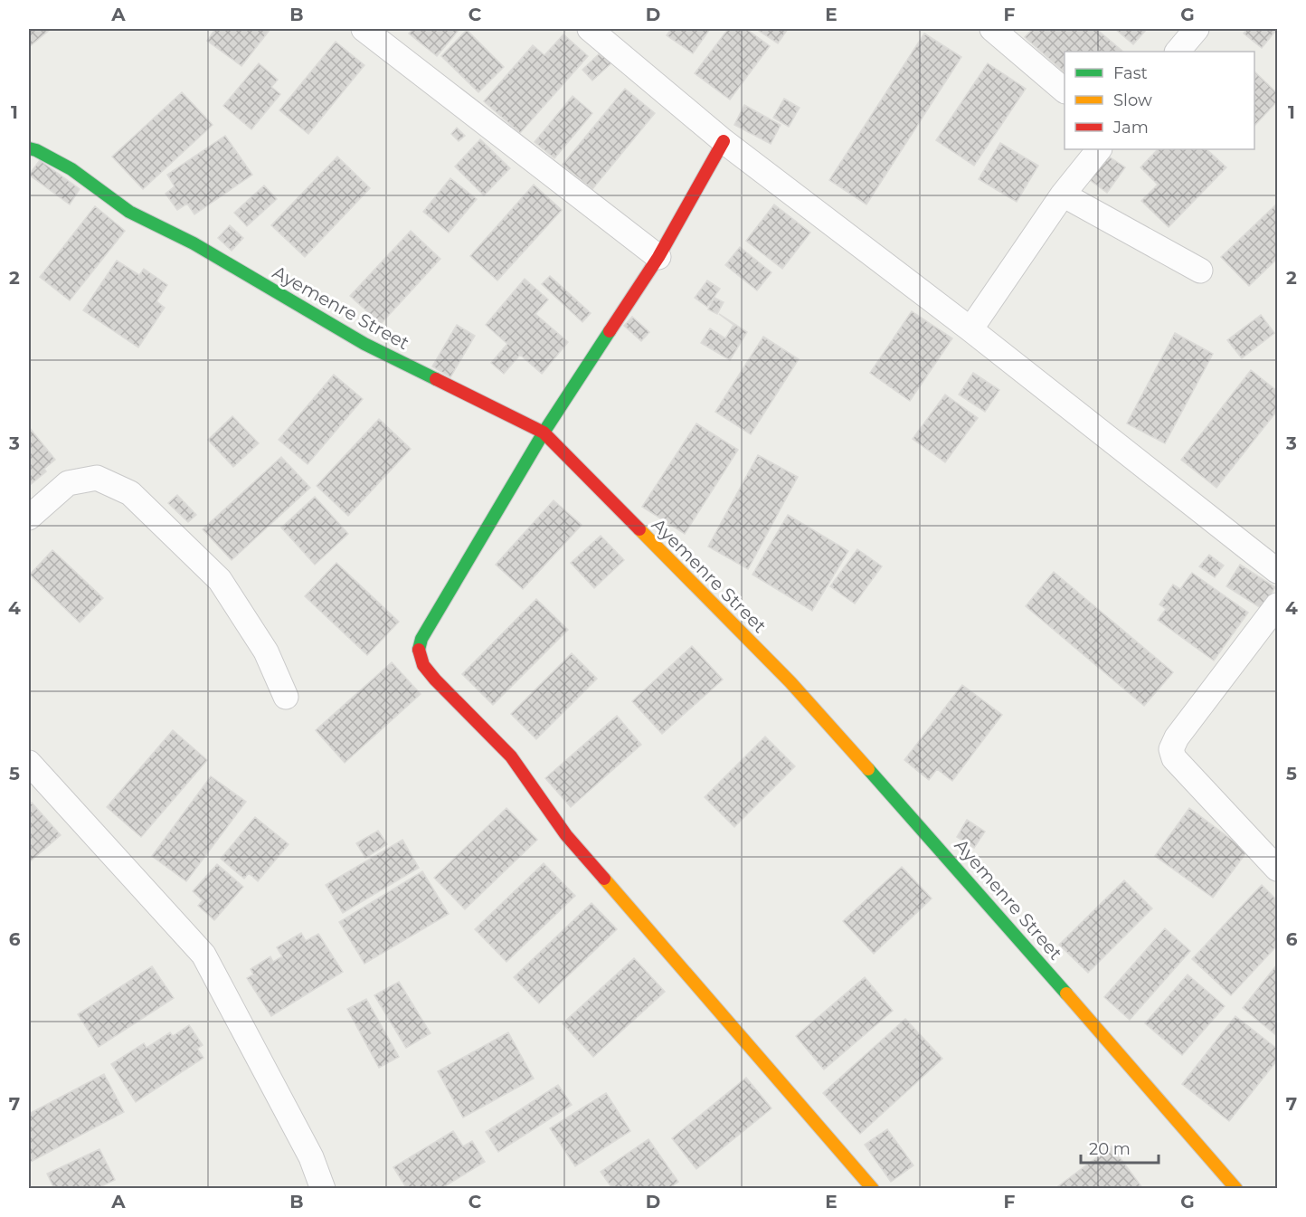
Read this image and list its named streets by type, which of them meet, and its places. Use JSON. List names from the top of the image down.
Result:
{
  "streets": {
    "street": ["Ayemenre Street"]
  },
  "legend": ["Fast", "Slow", "Jam"],
  "scale_bar": "20 m",
  "grid": {
    "columns": [
      "A",
      "B",
      "C",
      "D",
      "E",
      "F",
      "G"
    ],
    "rows": [
      "1",
      "2",
      "3",
      "4",
      "5",
      "6",
      "7"
    ]
  }
}
